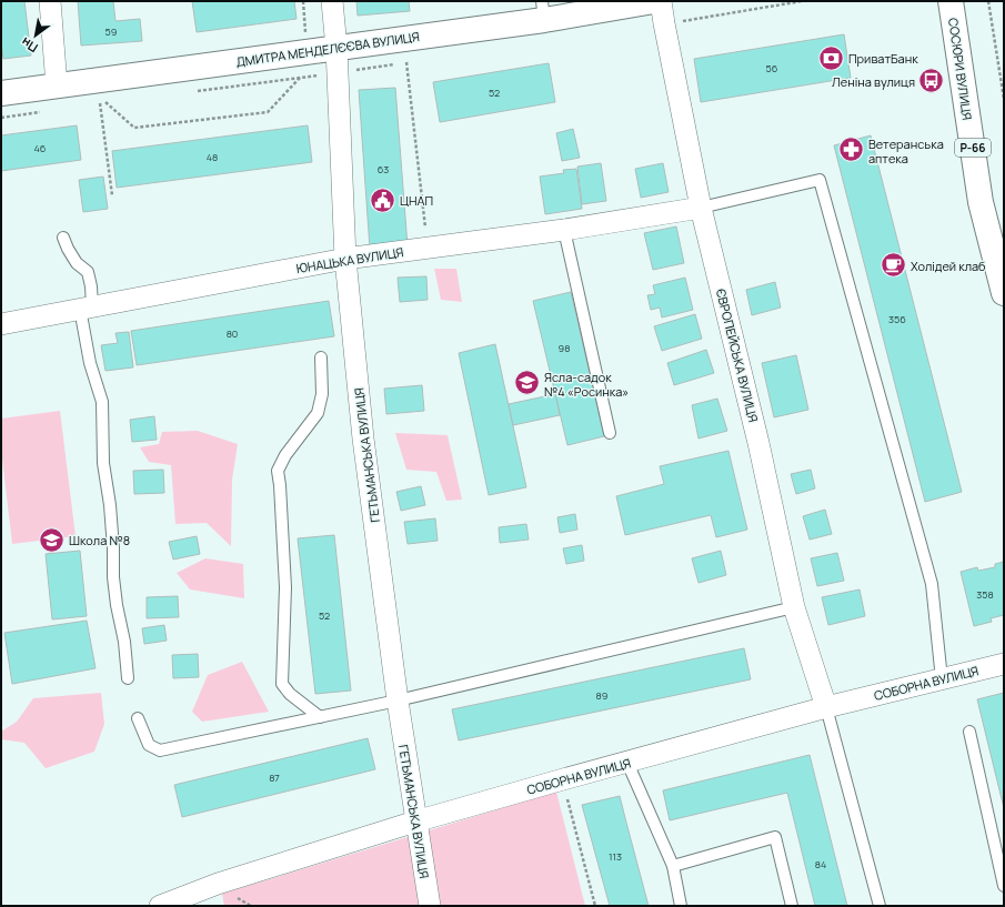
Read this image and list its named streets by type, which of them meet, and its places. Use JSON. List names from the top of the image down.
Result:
{
  "streets": {
    "street": [
      "ДМИТРА МЕНДЕЛЄЄВА ВУЛИЦЯ",
      "СОСЮРИ ВУЛИЦЯ",
      "Р-66",
      "ЮНАЦЬКА ВУЛИЦЯ",
      "ЄВРОПЕЙСЬКА ВУЛИЦЯ",
      "ГЕТЬМАНСЬКА ВУЛИЦЯ",
      "СОБОРНА ВУЛИЦЯ"
    ]
  },
  "crossings": [
    ["ДМИТРА МЕНДЕЛЄЄВА ВУЛИЦЯ", "ГЕТЬМАНСЬКА ВУЛИЦЯ"],
    ["ЮНАЦЬКА ВУЛИЦЯ", "ЄВРОПЕЙСЬКА ВУЛИЦЯ"],
    ["ЮНАЦЬКА ВУЛИЦЯ", "ГЕТЬМАНСЬКА ВУЛИЦЯ"],
    ["ЄВРОПЕЙСЬКА ВУЛИЦЯ", "СОБОРНА ВУЛИЦЯ"],
    ["ГЕТЬМАНСЬКА ВУЛИЦЯ", "СОБОРНА ВУЛИЦЯ"]
  ],
  "places": {
    "bank": ["ПриватБанк"],
    "bus stop": ["Леніна вулиця"],
    "pharmacy": ["Ветеранська аптека"],
    "public building": ["ЦНАП"],
    "cafe": ["Холідей клаб"],
    "school or university": ["Ясла-садок №4 «Росинка»", "Школа №8"]
  },
  "house_numbers": [
    "59",
    "56",
    "52",
    "46",
    "48",
    "63",
    "356",
    "80",
    "98",
    "358",
    "52",
    "89",
    "87",
    "113",
    "84"
  ],
  "north": "bottom left"
}
